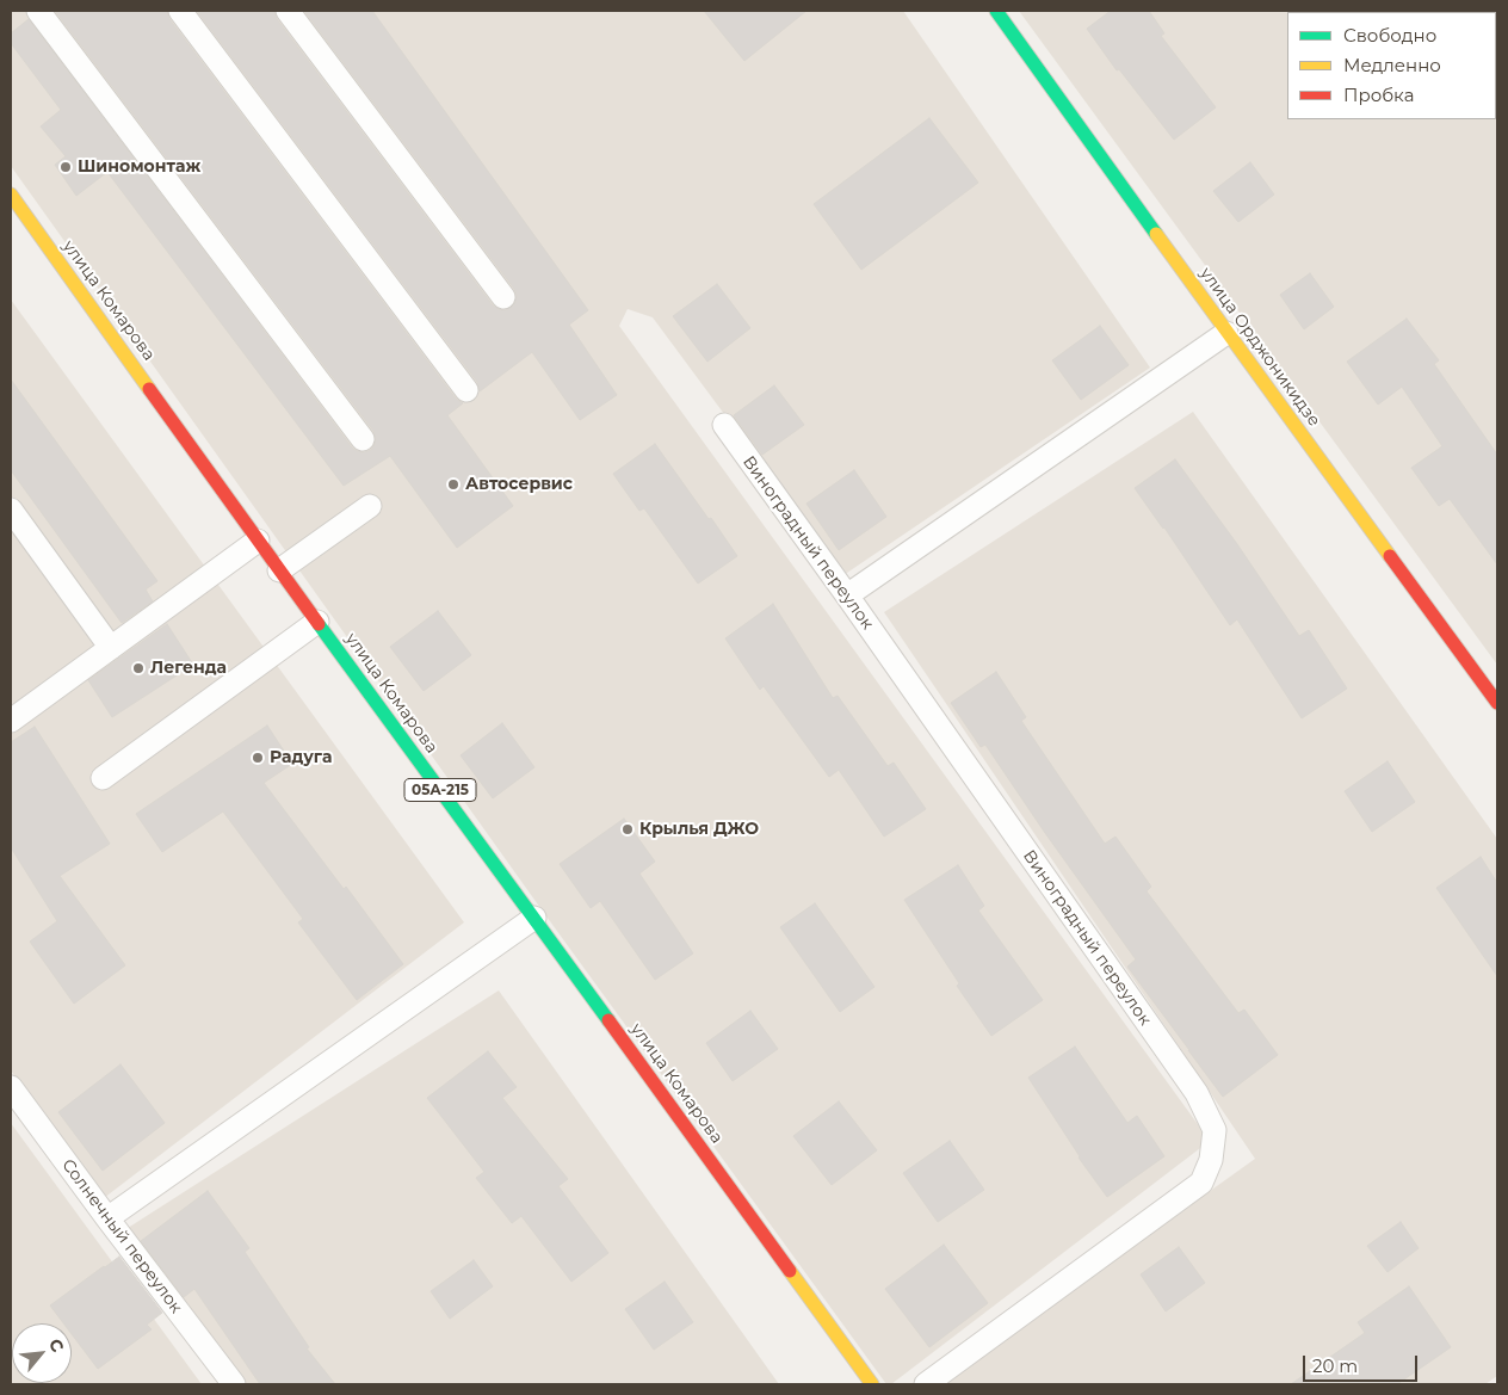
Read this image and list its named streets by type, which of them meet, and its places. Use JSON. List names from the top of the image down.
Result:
{
  "streets": {
    "main road": ["улица Комарова", "улица Орджоникидзе", "05А-215"],
    "lane": ["Виноградный переулок", "Солнечный переулок"]
  },
  "places": [
    "Шиномонтаж",
    "Автосервис",
    "Легенда",
    "Радуга",
    "Крылья ДЖО"
  ],
  "legend": ["Свободно", "Медленно", "Пробка"],
  "scale_bar": "20 m",
  "north": "top right"
}
